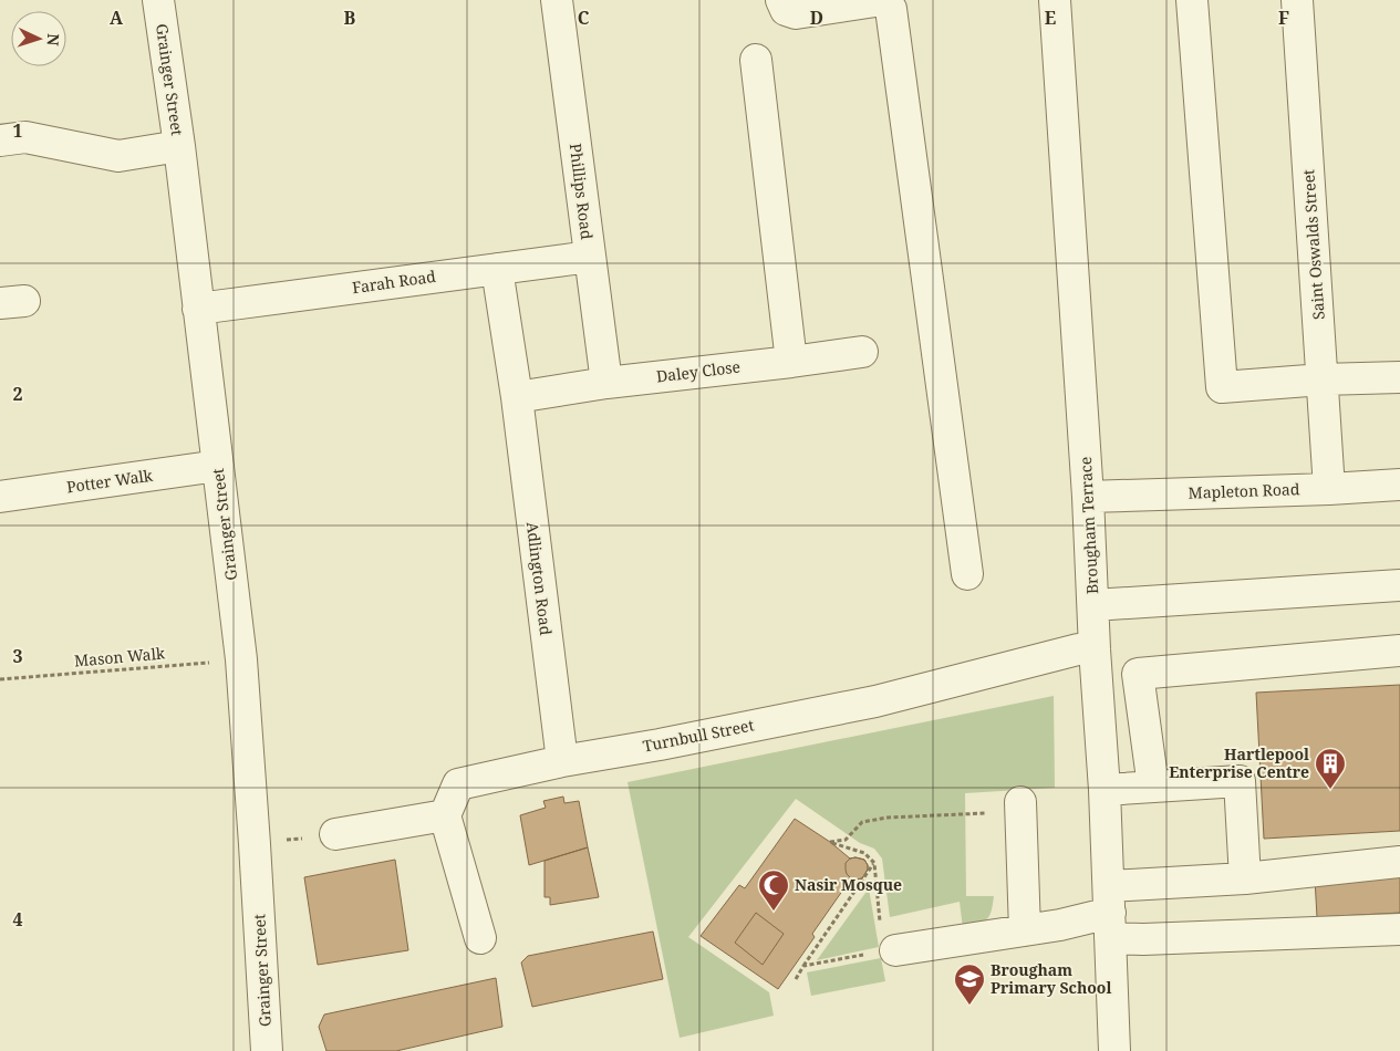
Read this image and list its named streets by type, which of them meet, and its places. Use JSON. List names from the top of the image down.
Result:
{
  "streets": {
    "street": [
      "Grainger Street",
      "Phillips Road",
      "Saint Oswalds Street",
      "Farah Road",
      "Daley Close",
      "Potter Walk",
      "Mapleton Road",
      "Brougham Terrace",
      "Adlington Road",
      "Turnbull Street"
    ],
    "path": ["Mason Walk"]
  },
  "crossings": [
    ["Grainger Street", "Farah Road"],
    ["Grainger Street", "Potter Walk"],
    ["Grainger Street", "Mason Walk"],
    ["Phillips Road", "Farah Road"],
    ["Phillips Road", "Daley Close"],
    ["Saint Oswalds Street", "Mapleton Road"],
    ["Farah Road", "Adlington Road"],
    ["Mapleton Road", "Brougham Terrace"],
    ["Adlington Road", "Turnbull Street"]
  ],
  "places": {
    "building": ["Hartlepool Enterprise Centre"],
    "mosque": ["Nasir Mosque"],
    "school or university": ["Brougham Primary School"]
  },
  "north": "right",
  "grid": {
    "columns": [
      "A",
      "B",
      "C",
      "D",
      "E",
      "F"
    ],
    "rows": [
      "1",
      "2",
      "3",
      "4"
    ]
  }
}
